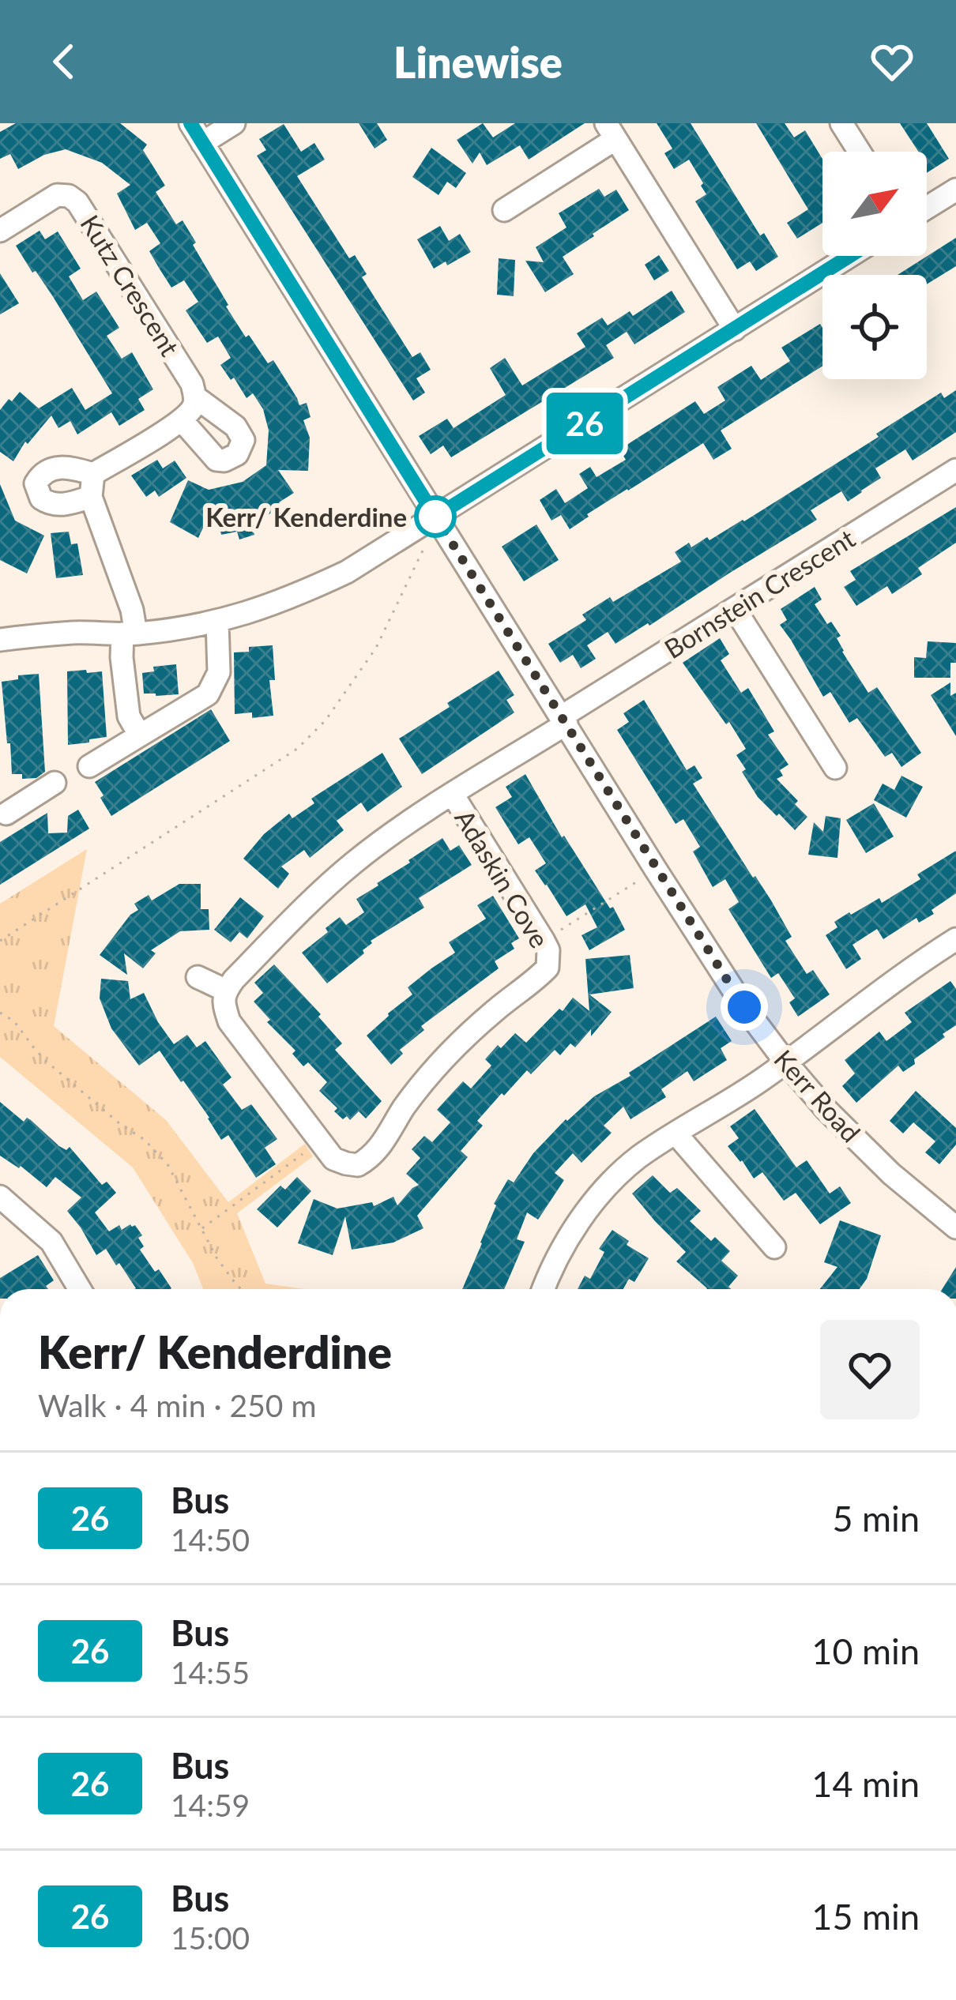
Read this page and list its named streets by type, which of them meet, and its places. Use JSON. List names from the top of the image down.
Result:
{
  "streets": {
    "street": [
      "Kutz Crescent",
      "Bornstein Crescent",
      "Adaskin Cove",
      "Kerr Road"
    ]
  },
  "crossings": [
    ["Bornstein Crescent", "Adaskin Cove"],
    ["Bornstein Crescent", "Kerr Road"],
    ["Adaskin Cove", "Kerr Road"]
  ],
  "places": ["Kerr/ Kenderdine"],
  "lines": ["bus line 26"],
  "north": "top right",
  "page": {
    "header": "Linewise",
    "on_map": "26",
    "heading": ["Kerr/ Kenderdine", "Walk · 4 min · 250 m"],
    "list": [
      {
        "mark": "26",
        "name": "Bus",
        "note": "14:50",
        "value": "5 min"
      },
      {
        "mark": "26",
        "name": "Bus",
        "note": "14:55",
        "value": "10 min"
      },
      {
        "mark": "26",
        "name": "Bus",
        "note": "14:59",
        "value": "14 min"
      },
      {
        "mark": "26",
        "name": "Bus",
        "note": "15:00",
        "value": "15 min"
      }
    ]
  }
}
